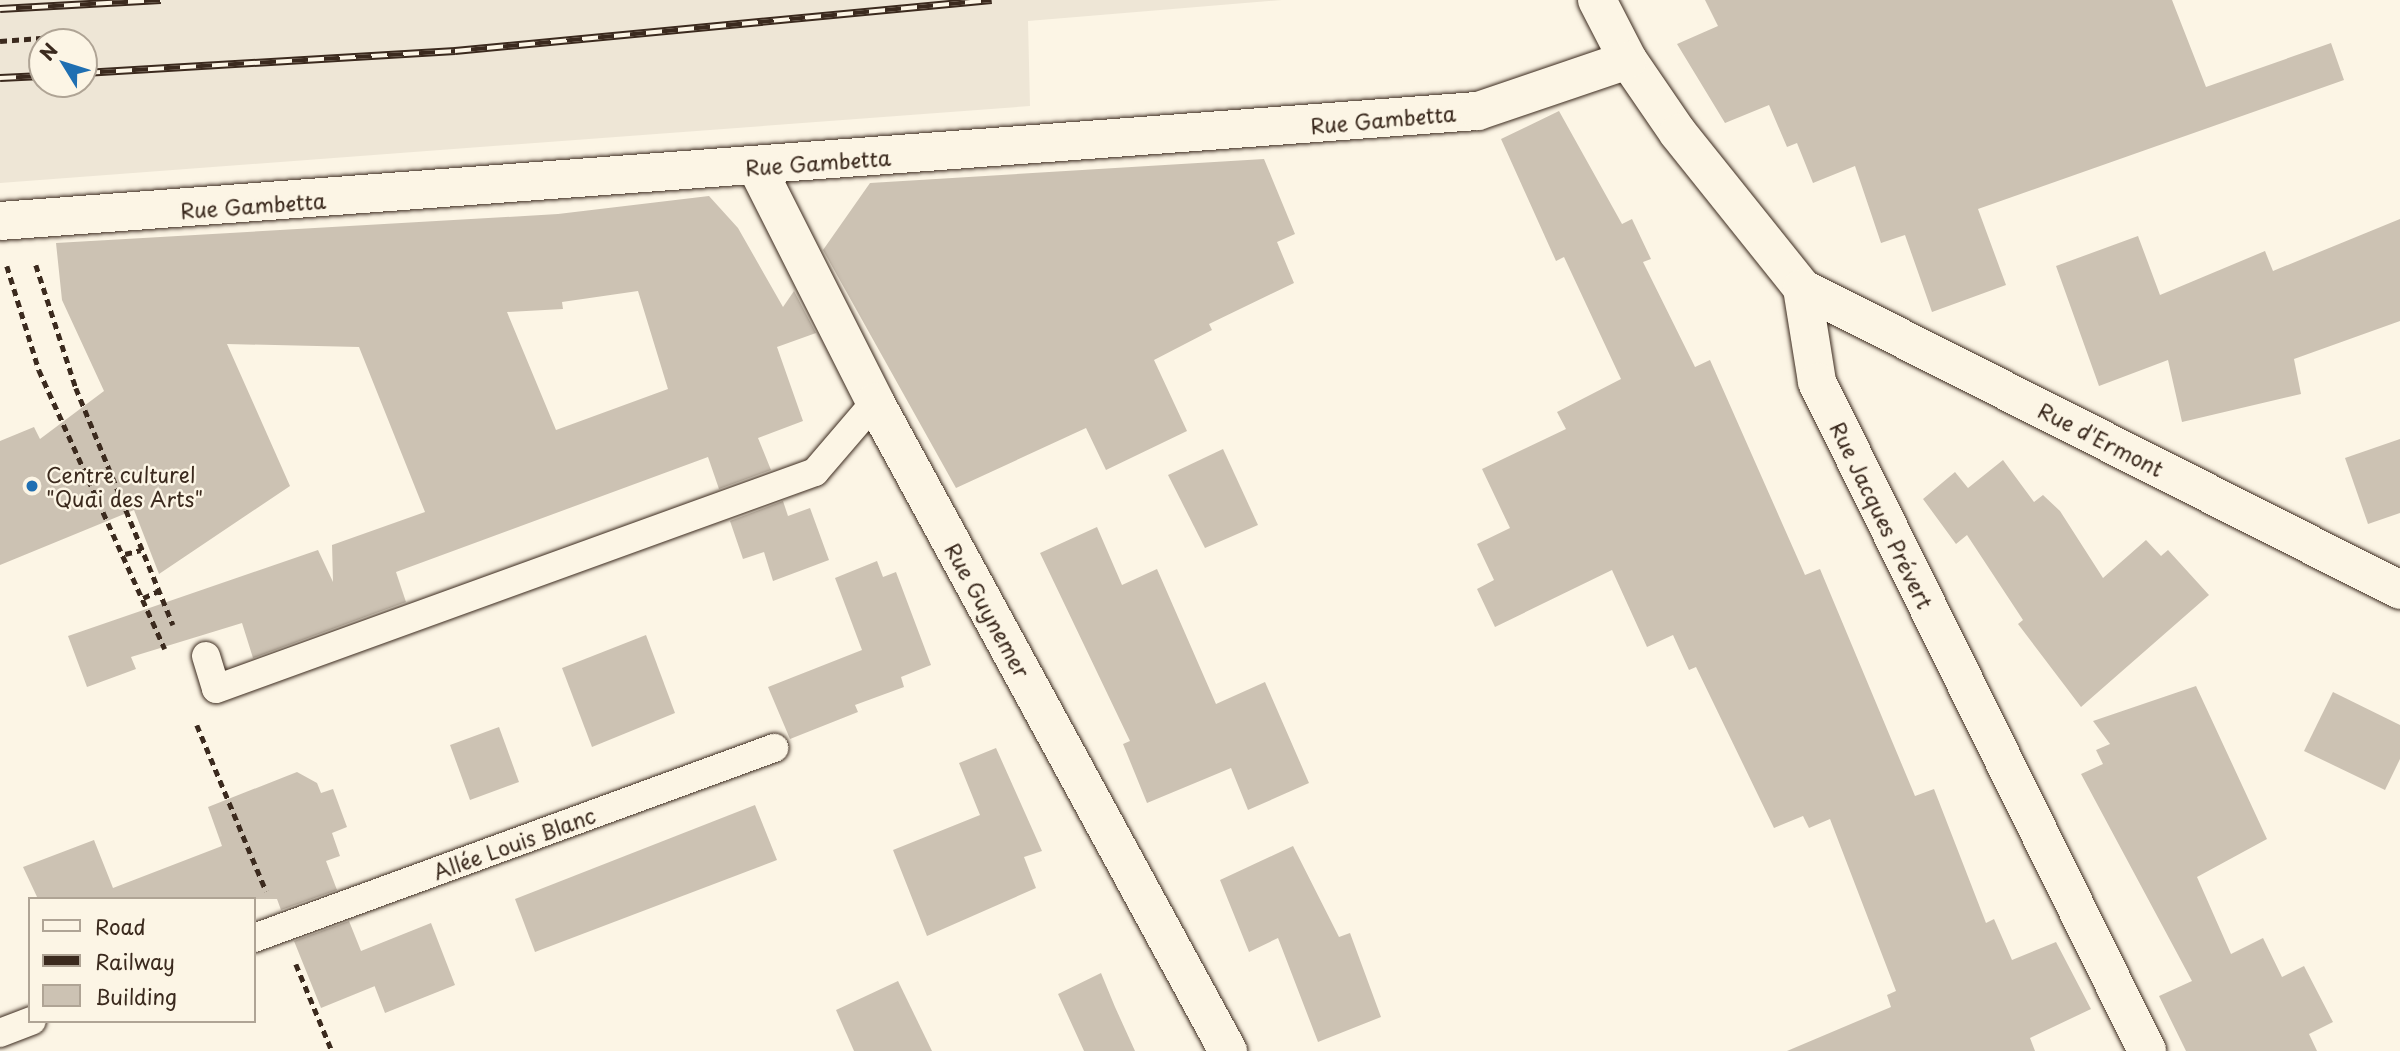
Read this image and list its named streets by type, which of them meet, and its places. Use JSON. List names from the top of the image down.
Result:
{
  "streets": {
    "street": [
      "Rue Gambetta",
      "Rue d'Ermont",
      "Rue Jacques Prévert",
      "Rue Guynemer"
    ],
    "lane": ["Allée Louis Blanc"]
  },
  "crossings": [
    ["Rue Gambetta", "Rue Jacques Prévert"],
    ["Rue Gambetta", "Rue Guynemer"],
    ["Rue d'Ermont", "Rue Jacques Prévert"]
  ],
  "places": ["Centre culturel \"Quai des Arts\""],
  "legend": ["Road", "Railway", "Building"],
  "north": "top left"
}
